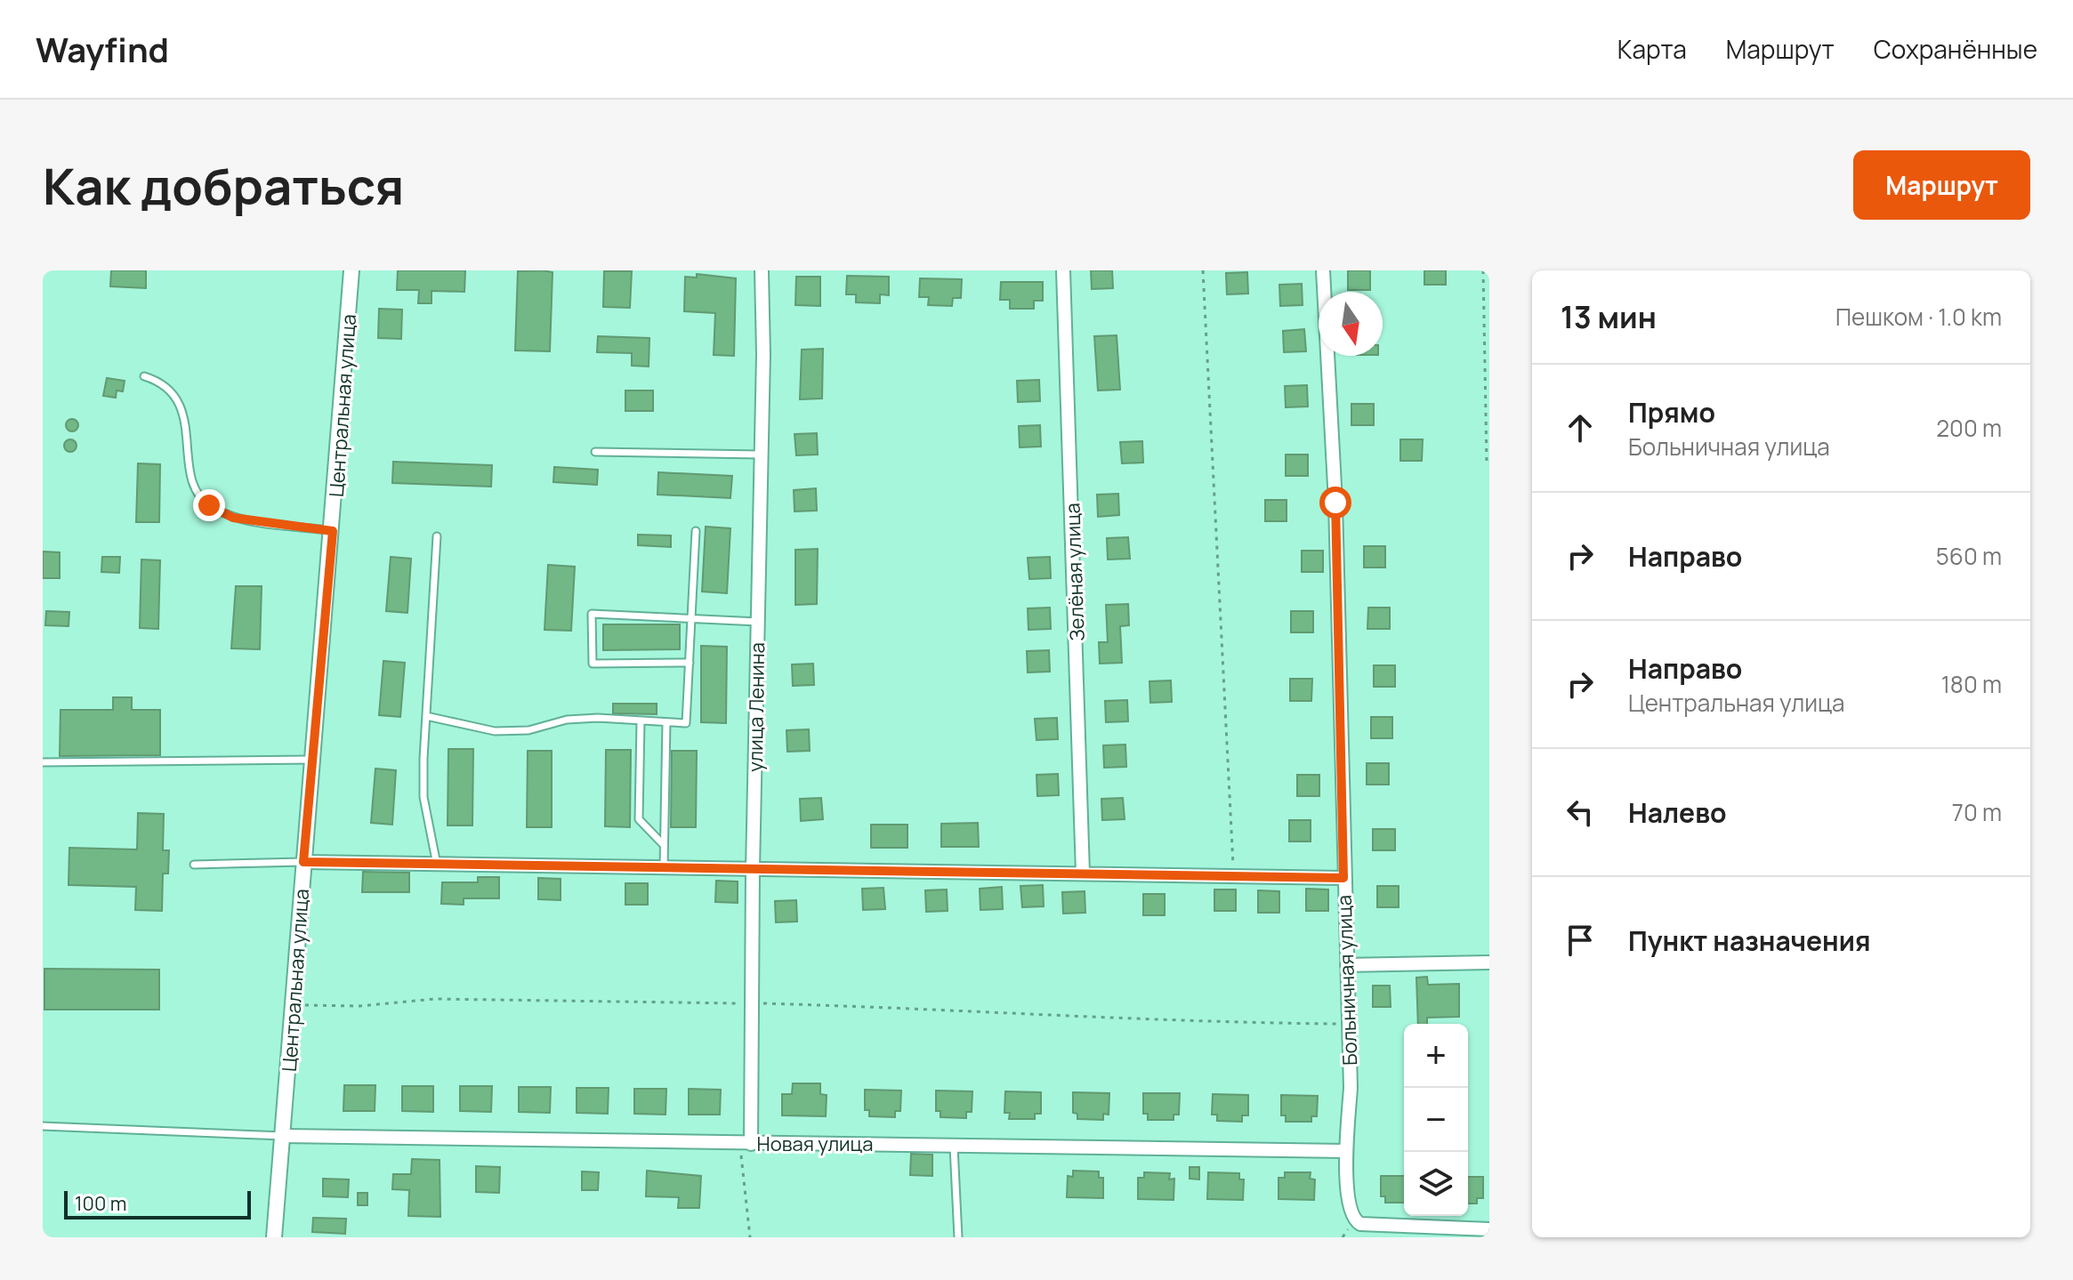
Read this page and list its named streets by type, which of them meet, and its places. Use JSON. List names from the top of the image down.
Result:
{
  "streets": {
    "street": [
      "Центральная улица",
      "Зелёная улица",
      "улица Ленина",
      "Больничная улица",
      "Новая улица"
    ]
  },
  "crossings": [
    ["Центральная улица", "Новая улица"],
    ["улица Ленина", "Новая улица"],
    ["Больничная улица", "Новая улица"]
  ],
  "scale_bar": "100 m",
  "north": "bottom",
  "page": {
    "header": "Wayfind",
    "nav": ["Карта", "Маршрут", "Сохранённые"],
    "buttons": "Маршрут",
    "title": "Как добраться",
    "heading": ["13 мин", "Пешком · 1.0 km"],
    "list": [
      ["Прямо", "Больничная улица", "200 m"],
      ["Направо", "560 m"],
      ["Направо", "Центральная улица", "180 m"],
      ["Налево", "70 m"],
      "Пункт назначения"
    ],
    "map_buttons": ["+", "−"],
    "scale": "100 m"
  }
}
